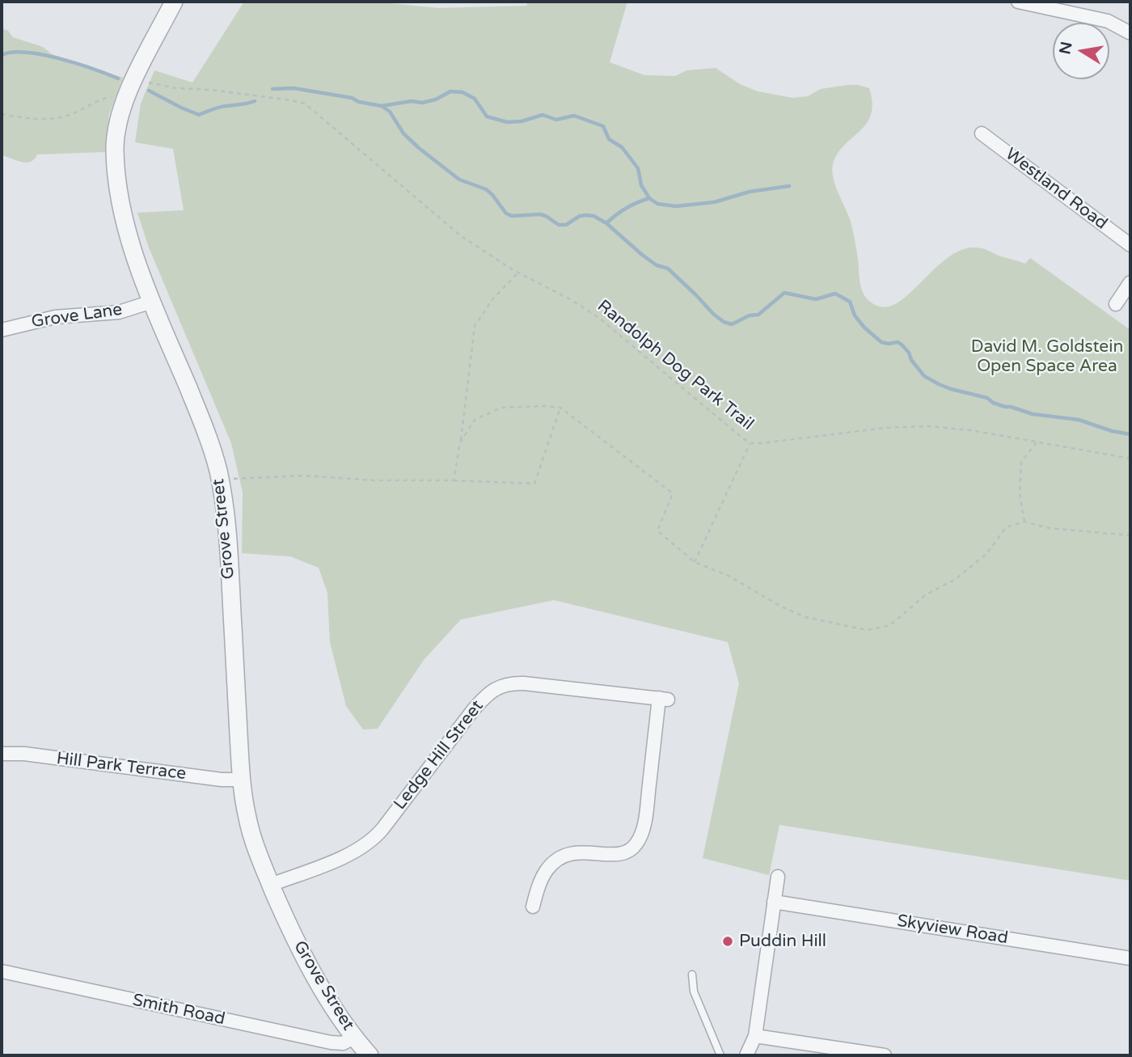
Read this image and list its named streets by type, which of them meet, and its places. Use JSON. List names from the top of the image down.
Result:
{
  "streets": {
    "street": [
      "Westland Road",
      "Grove Lane",
      "Grove Street",
      "Ledge Hill Street",
      "Hill Park Terrace",
      "Skyview Road",
      "Smith Road"
    ],
    "path": ["Randolph Dog Park Trail"]
  },
  "crossings": [
    ["Grove Lane", "Grove Street"],
    ["Randolph Dog Park Trail", "Grove Street"],
    ["Grove Street", "Ledge Hill Street"],
    ["Grove Street", "Hill Park Terrace"],
    ["Grove Street", "Smith Road"]
  ],
  "parks": ["David M. Goldstein Open Space Area"],
  "places": ["Puddin Hill"],
  "north": "left"
}
